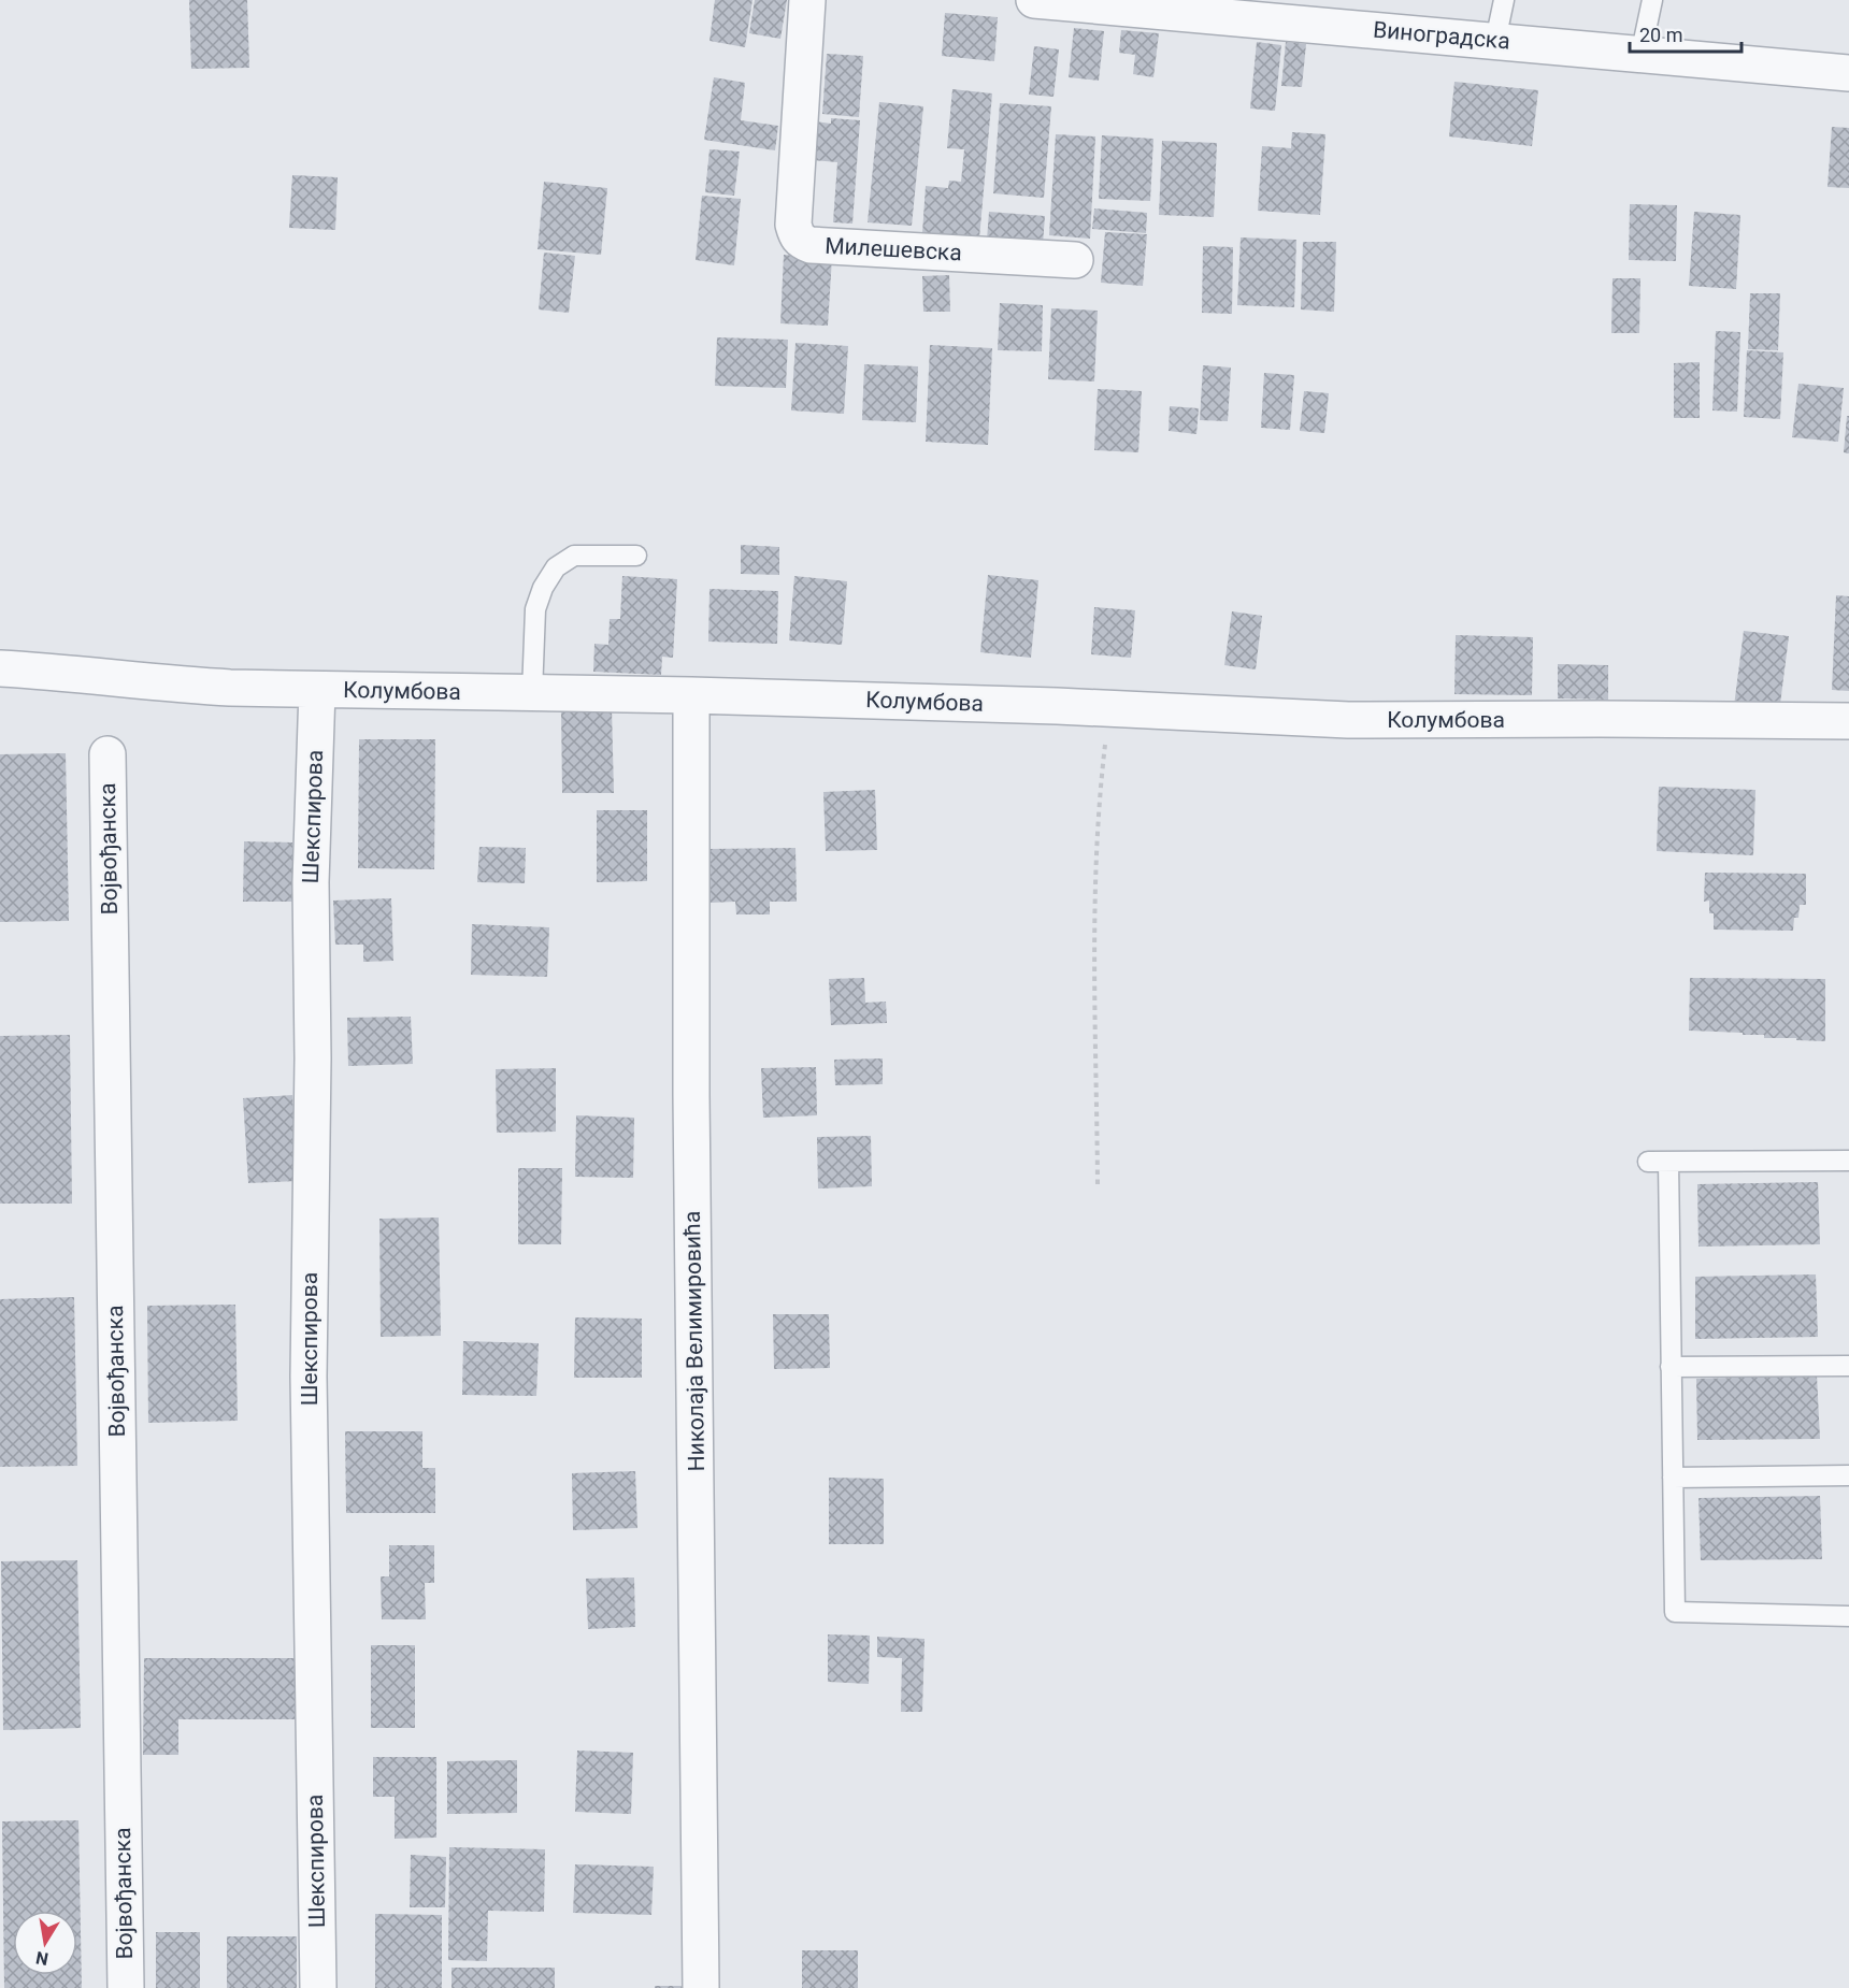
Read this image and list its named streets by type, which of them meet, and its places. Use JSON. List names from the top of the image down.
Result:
{
  "streets": {
    "street": [
      "Виноградска",
      "Милешевска",
      "Колумбова",
      "Шекспирова",
      "Војвођанска",
      "Николаја Велимировића"
    ]
  },
  "crossings": [
    ["Колумбова", "Шекспирова"],
    ["Колумбова", "Николаја Велимировића"]
  ],
  "scale_bar": "20 m",
  "north": "bottom"
}
